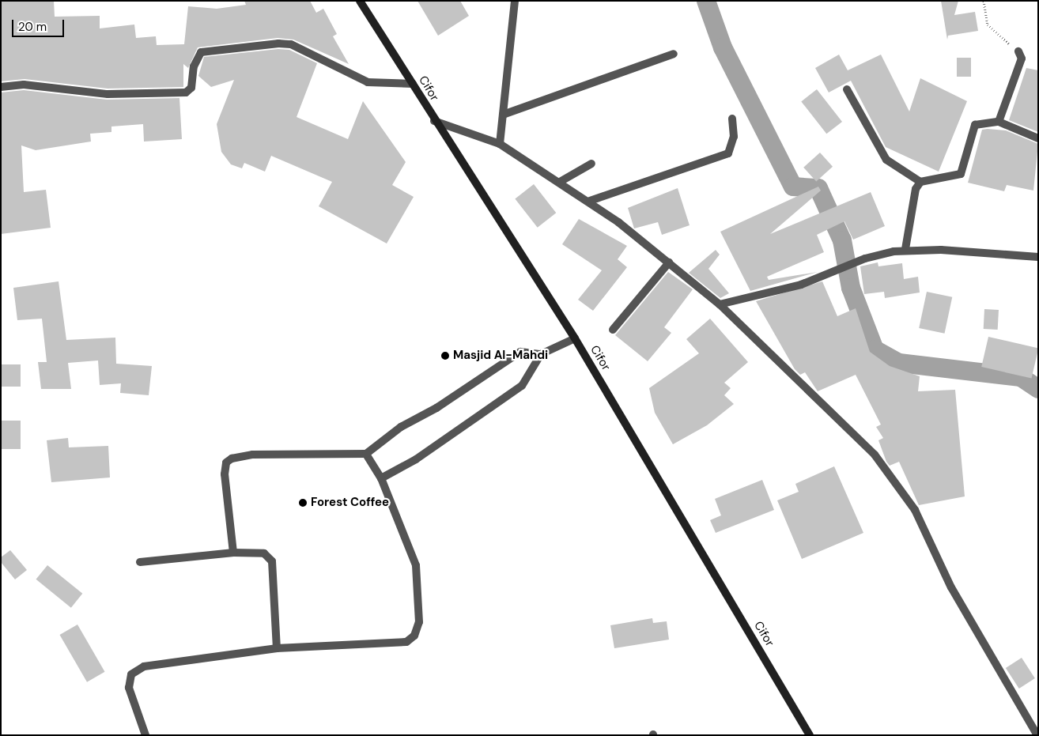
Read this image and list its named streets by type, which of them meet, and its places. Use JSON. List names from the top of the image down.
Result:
{
  "streets": {
    "street": ["Cifor"]
  },
  "places": ["Masjid Al-Mahdi", "Forest Coffee"],
  "scale_bar": "20 m"
}
